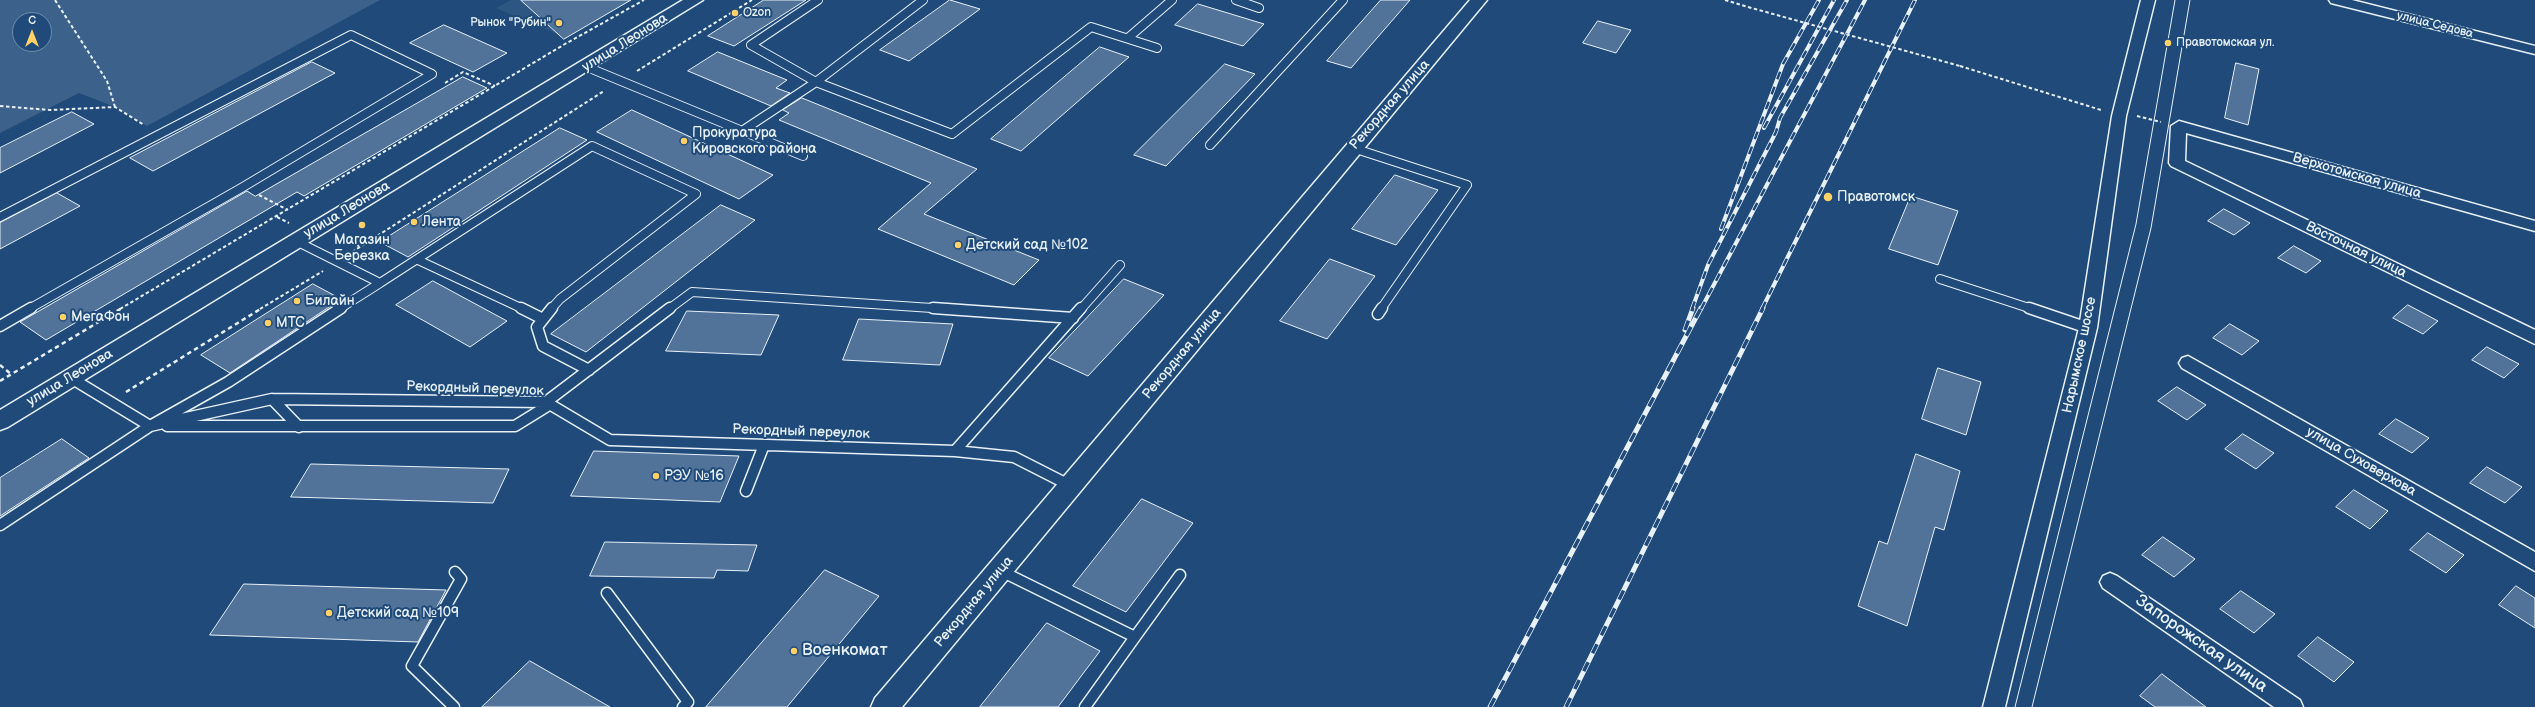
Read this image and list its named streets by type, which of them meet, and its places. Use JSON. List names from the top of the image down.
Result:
{
  "streets": {
    "main road": ["улица Леонова", "Рекордная улица"],
    "street": [
      "улица Седова",
      "Верхотомская улица",
      "Восточная улица",
      "Нарымское шоссе",
      "улица Суховерхова",
      "Запорожская улица"
    ],
    "lane": ["Рекордный переулок"]
  },
  "crossings": [
    ["Рекордная улица", "Рекордный переулок"],
    ["Верхотомская улица", "Восточная улица"]
  ],
  "places": [
    "Ozon",
    "Рынок \"Рубин\"",
    "Правотомская ул.",
    "Прокуратура Кировского района",
    "Правотомск",
    "Лента",
    "Магазин Березка",
    "Детский сад №102",
    "Билайн",
    "МегаФон",
    "МТС",
    "РЭУ №16",
    "Детский сад №109",
    "Военкомат"
  ],
  "north": "top"
}
